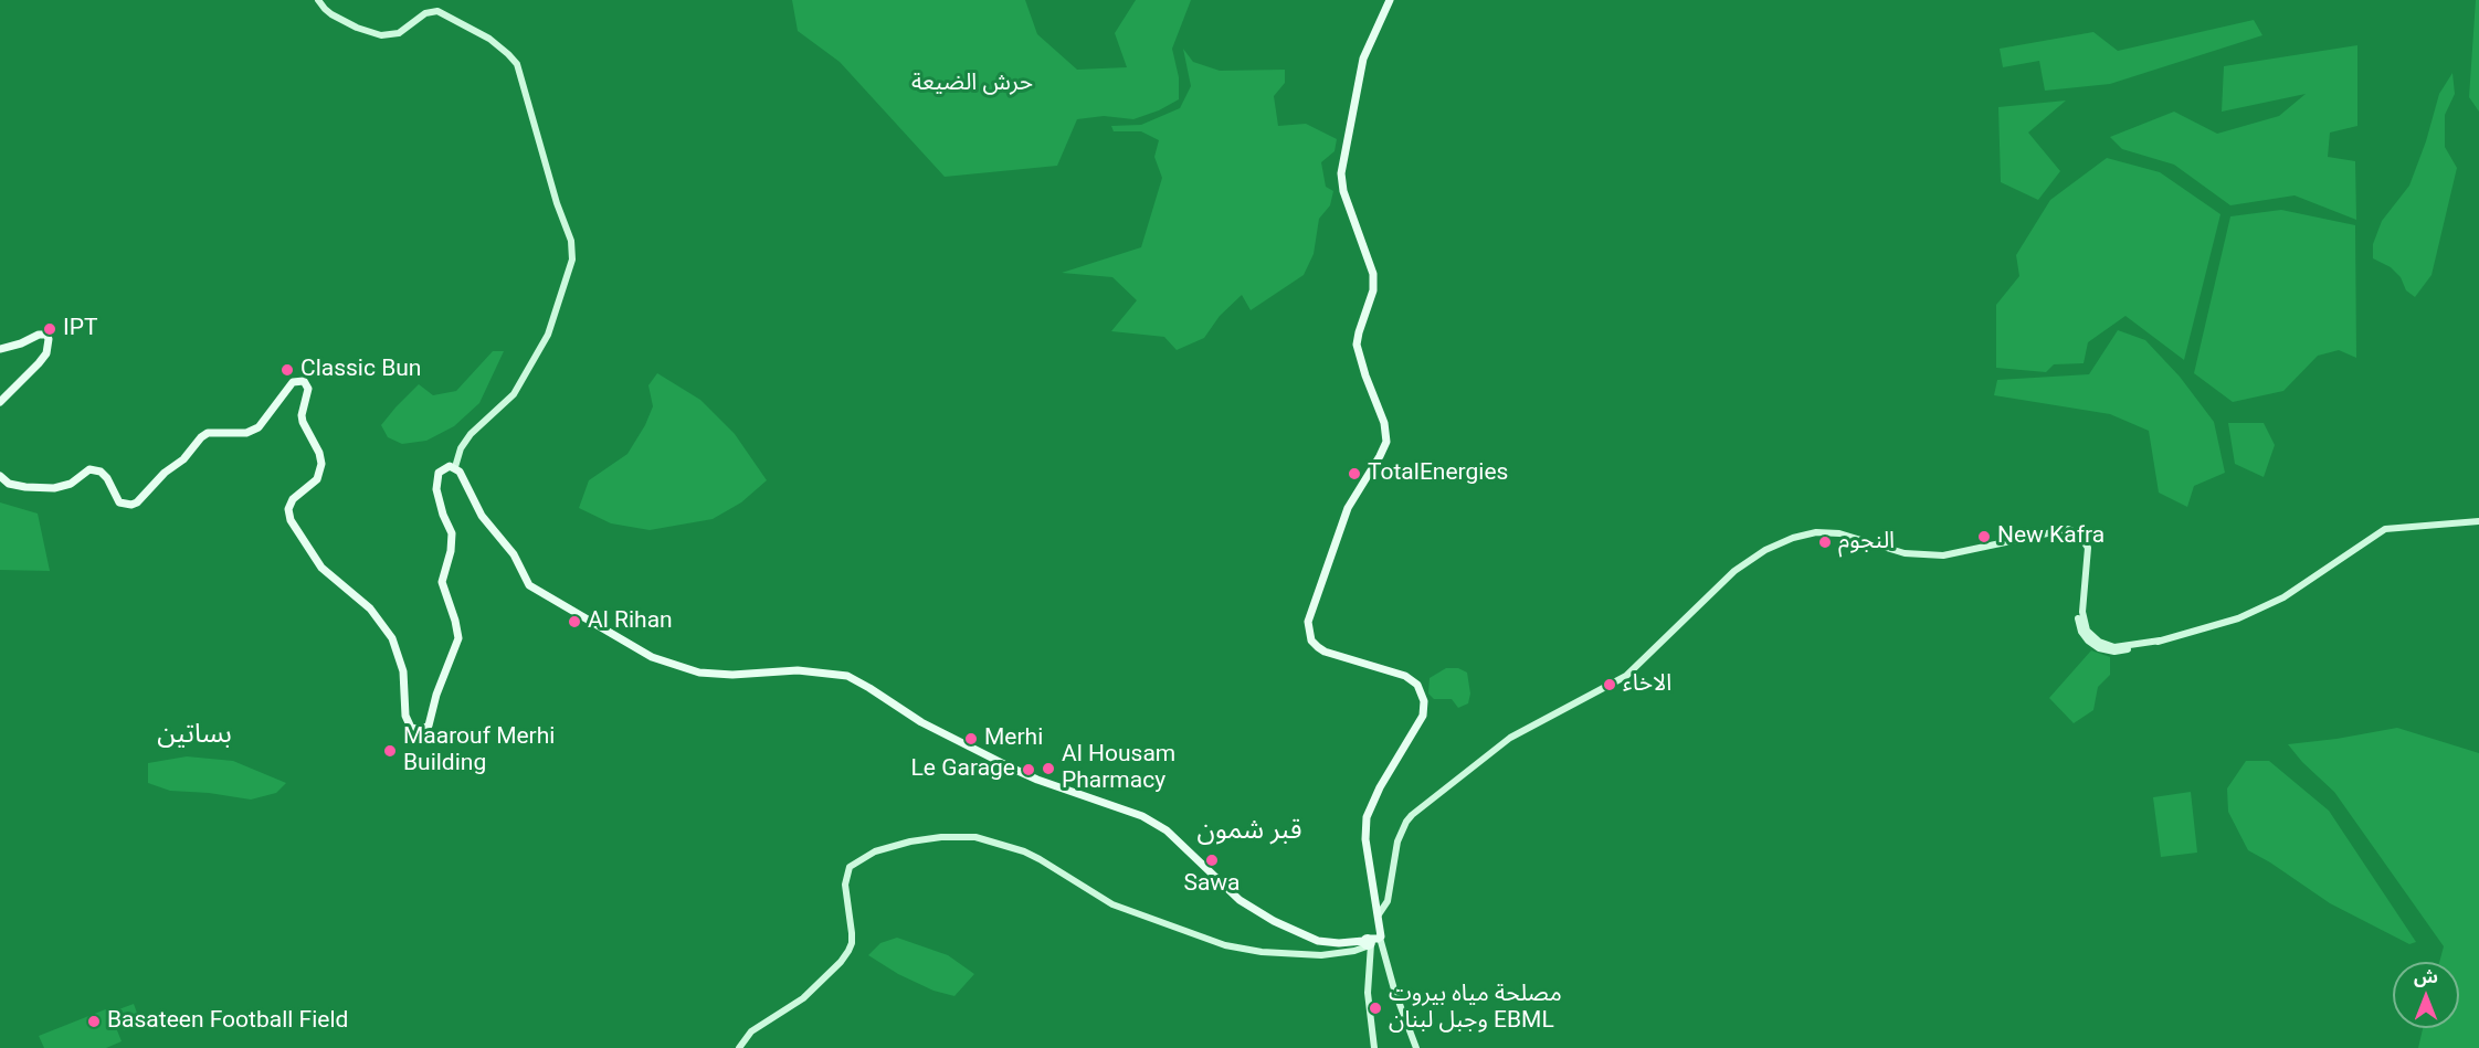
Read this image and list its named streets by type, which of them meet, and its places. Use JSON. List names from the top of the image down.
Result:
{
  "districts": ["بساتين", "قبر شمون"],
  "parks": ["حرش الضيعة"],
  "places": [
    "IPT",
    "Classic Bun",
    "TotalEnergies",
    "New Kafra",
    "النجوم",
    "Al Rihan",
    "الاخاء",
    "Merhi",
    "Maarouf Merhi Building",
    "Al Housam Pharmacy",
    "Le Garage",
    "Sawa",
    "مصلحة مياه بيروت وجبل لبنان EBML",
    "Basateen Football Field"
  ],
  "north": "top"
}
